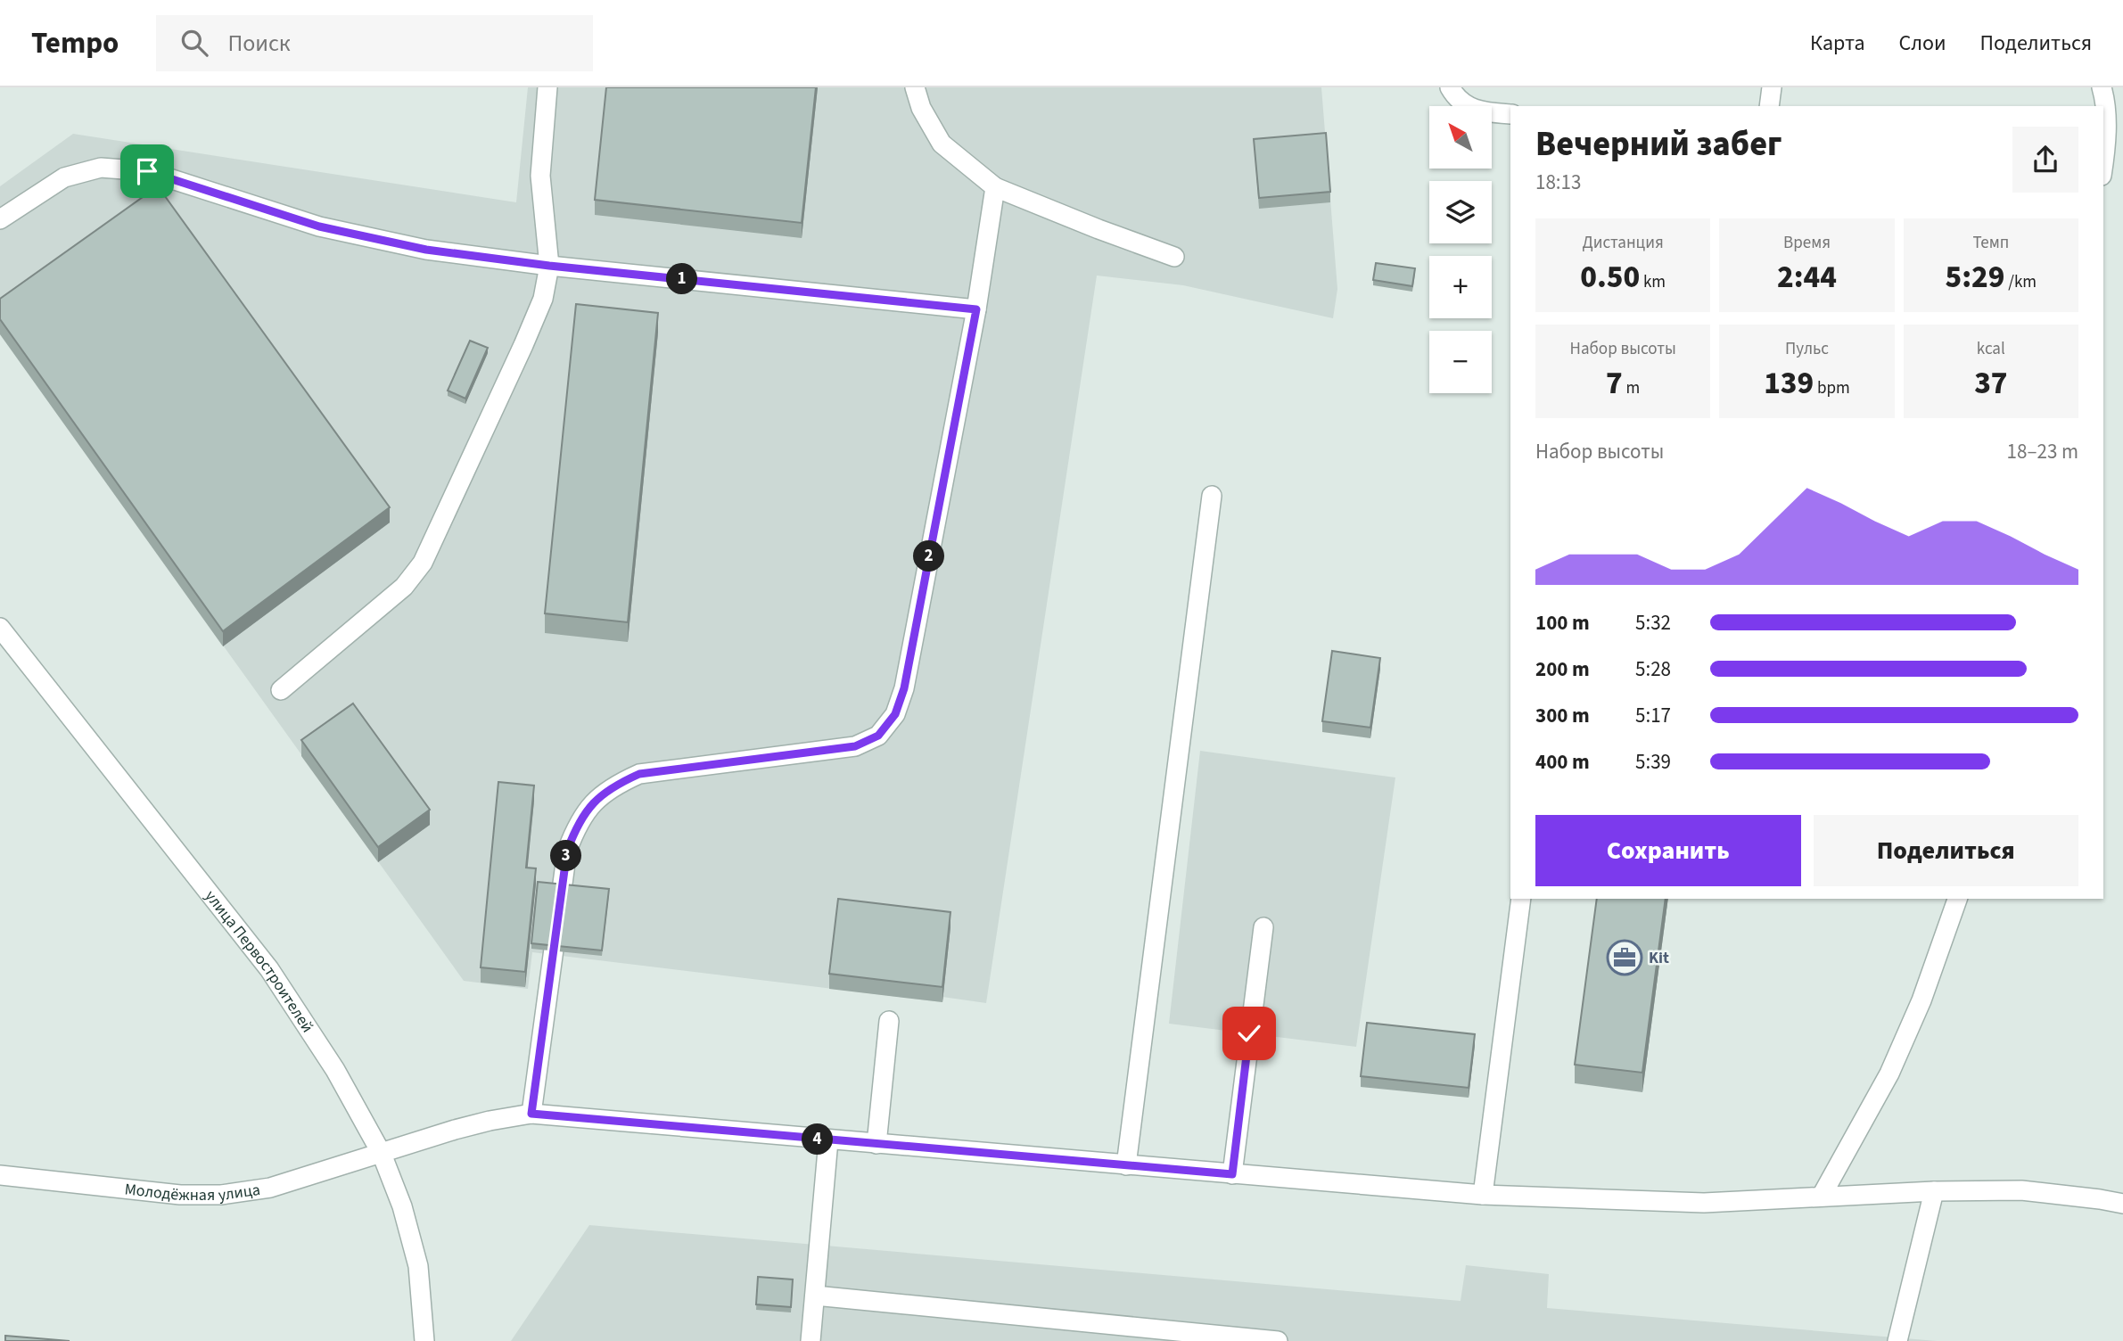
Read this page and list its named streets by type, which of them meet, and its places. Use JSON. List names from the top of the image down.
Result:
{
  "streets": {
    "street": ["улица Первостроителей", "Молодёжная улица"]
  },
  "crossings": [
    ["улица Первостроителей", "Молодёжная улица"]
  ],
  "places": {
    "office": ["Kit"]
  },
  "north": "top left",
  "page": {
    "header": "Tempo",
    "search": "Поиск",
    "nav": ["Карта", "Слои", "Поделиться"],
    "map_buttons": ["+", "−"],
    "heading": ["Вечерний забег", "18:13"],
    "stats": [
      ["Дистанция", "0.50 km"],
      ["Время", "2:44"],
      ["Темп", "5:29 /km"],
      ["Набор высоты", "7 m"],
      ["Пульс", "139 bpm"],
      ["kcal", "37"]
    ],
    "pins": [
      "1",
      "2",
      "3",
      "4"
    ],
    "chart": ["Набор высоты", "18–23 m"],
    "list": [
      {
        "name": "100 m",
        "note": "5:32"
      },
      {
        "name": "200 m",
        "note": "5:28"
      },
      {
        "name": "300 m",
        "note": "5:17"
      },
      {
        "name": "400 m",
        "note": "5:39"
      }
    ],
    "buttons": ["Сохранить", "Поделиться"]
  }
}
